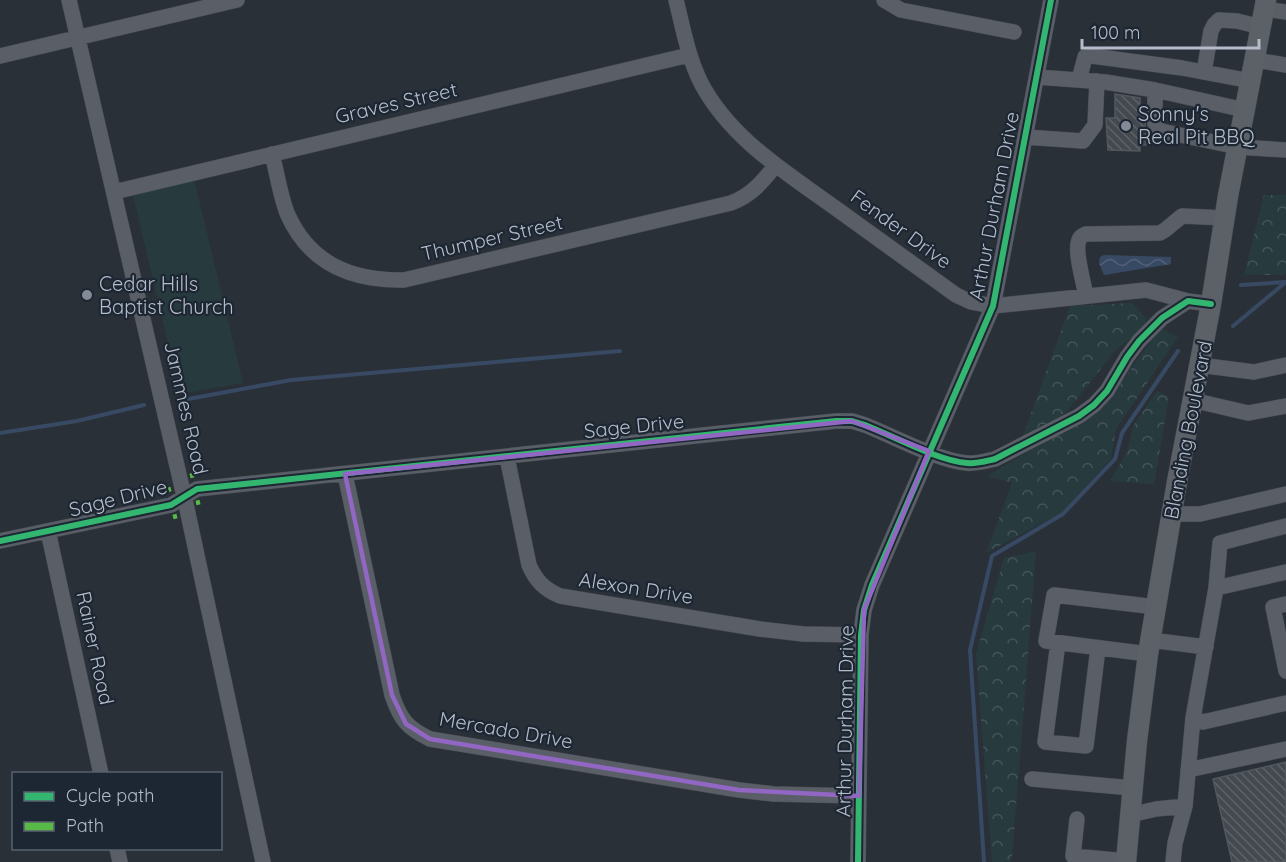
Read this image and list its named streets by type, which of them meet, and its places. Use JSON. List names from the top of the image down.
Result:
{
  "streets": {
    "main road": ["Blanding Boulevard"],
    "street": [
      "Graves Street",
      "Arthur Durham Drive",
      "Fender Drive",
      "Thumper Street",
      "Jammes Road",
      "Sage Drive",
      "Alexon Drive",
      "Rainer Road",
      "Mercado Drive"
    ]
  },
  "crossings": [
    ["Graves Street", "Fender Drive"],
    ["Graves Street", "Thumper Street"],
    ["Graves Street", "Jammes Road"],
    ["Arthur Durham Drive", "Fender Drive"],
    ["Arthur Durham Drive", "Sage Drive"],
    ["Arthur Durham Drive", "Alexon Drive"],
    ["Arthur Durham Drive", "Mercado Drive"],
    ["Fender Drive", "Thumper Street"],
    ["Fender Drive", "Sage Drive"],
    ["Jammes Road", "Sage Drive"],
    ["Sage Drive", "Alexon Drive"],
    ["Sage Drive", "Rainer Road"],
    ["Sage Drive", "Mercado Drive"]
  ],
  "places": ["Sonny's Real Pit BBQ", "Cedar Hills Baptist Church"],
  "legend": ["Cycle path", "Path"],
  "scale_bar": "100 m"
}
